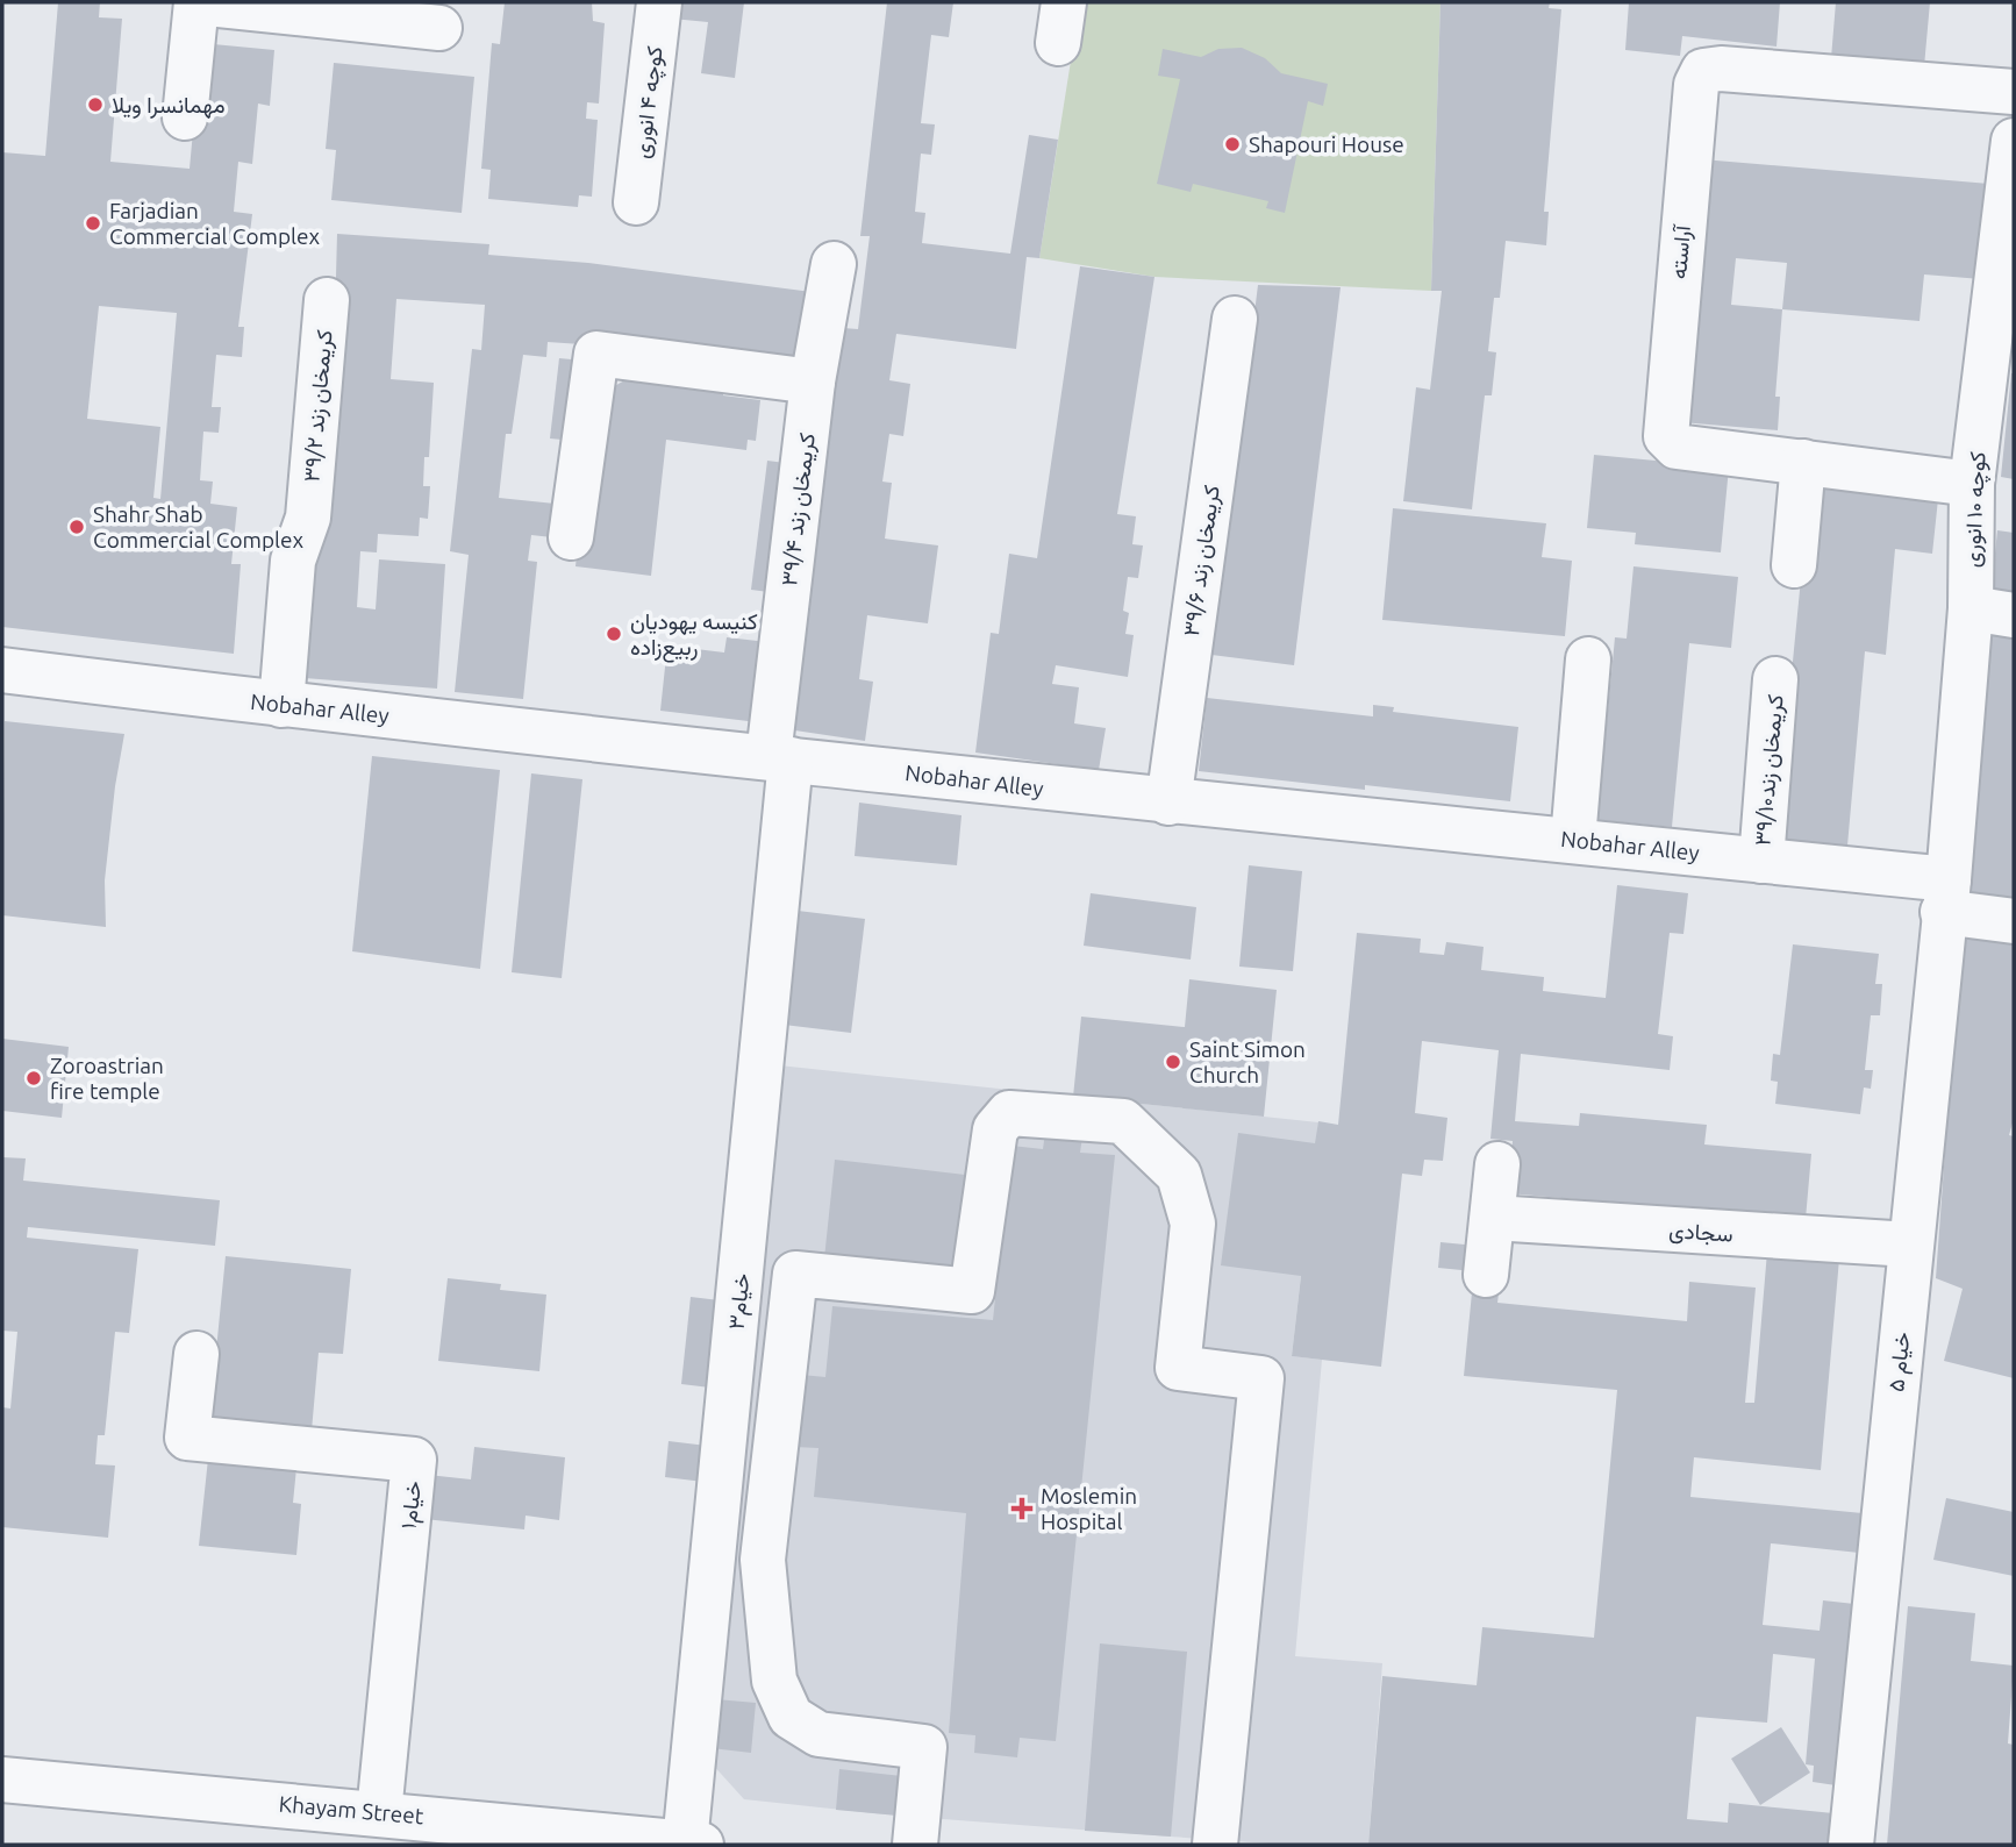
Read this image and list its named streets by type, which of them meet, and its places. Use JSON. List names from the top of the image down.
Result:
{
  "streets": {
    "street": [
      "کوچه ۴ انوری",
      "آراسته",
      "کریمخان زند ۳۹/۲",
      "کریمخان زند ۳۹/۴",
      "کوچه ۱۰ انوری",
      "کریمخان زند ۳۹/۶",
      "Nobahar Alley",
      "کریمخان زند۳۹/۱۰",
      "سجادی",
      "خیام۳",
      "۵ خیام",
      "۱خیام",
      "Khayam Street"
    ]
  },
  "crossings": [
    ["آراسته", "کوچه ۱۰ انوری"],
    ["کریمخان زند ۳۹/۲", "Nobahar Alley"],
    ["کریمخان زند ۳۹/۴", "Nobahar Alley"],
    ["کریمخان زند ۳۹/۴", "خیام۳"],
    ["کوچه ۱۰ انوری", "Nobahar Alley"],
    ["کوچه ۱۰ انوری", "۵ خیام"],
    ["کریمخان زند ۳۹/۶", "Nobahar Alley"],
    ["Nobahar Alley", "کریمخان زند۳۹/۱۰"],
    ["Nobahar Alley", "خیام۳"],
    ["Nobahar Alley", "۵ خیام"],
    ["سجادی", "۵ خیام"],
    ["خیام۳", "Khayam Street"],
    ["۱خیام", "Khayam Street"]
  ],
  "places": {
    "other": [
      "مهمانسرا ویلا",
      "Shapouri House",
      "Farjadian Commercial Complex",
      "Shahr Shab Commercial Complex",
      "کنیسه یهودیان ربیع‌زاده",
      "Saint Simon Church",
      "Zoroastrian fire temple"
    ],
    "health": ["Moslemin Hospital"]
  }
}
